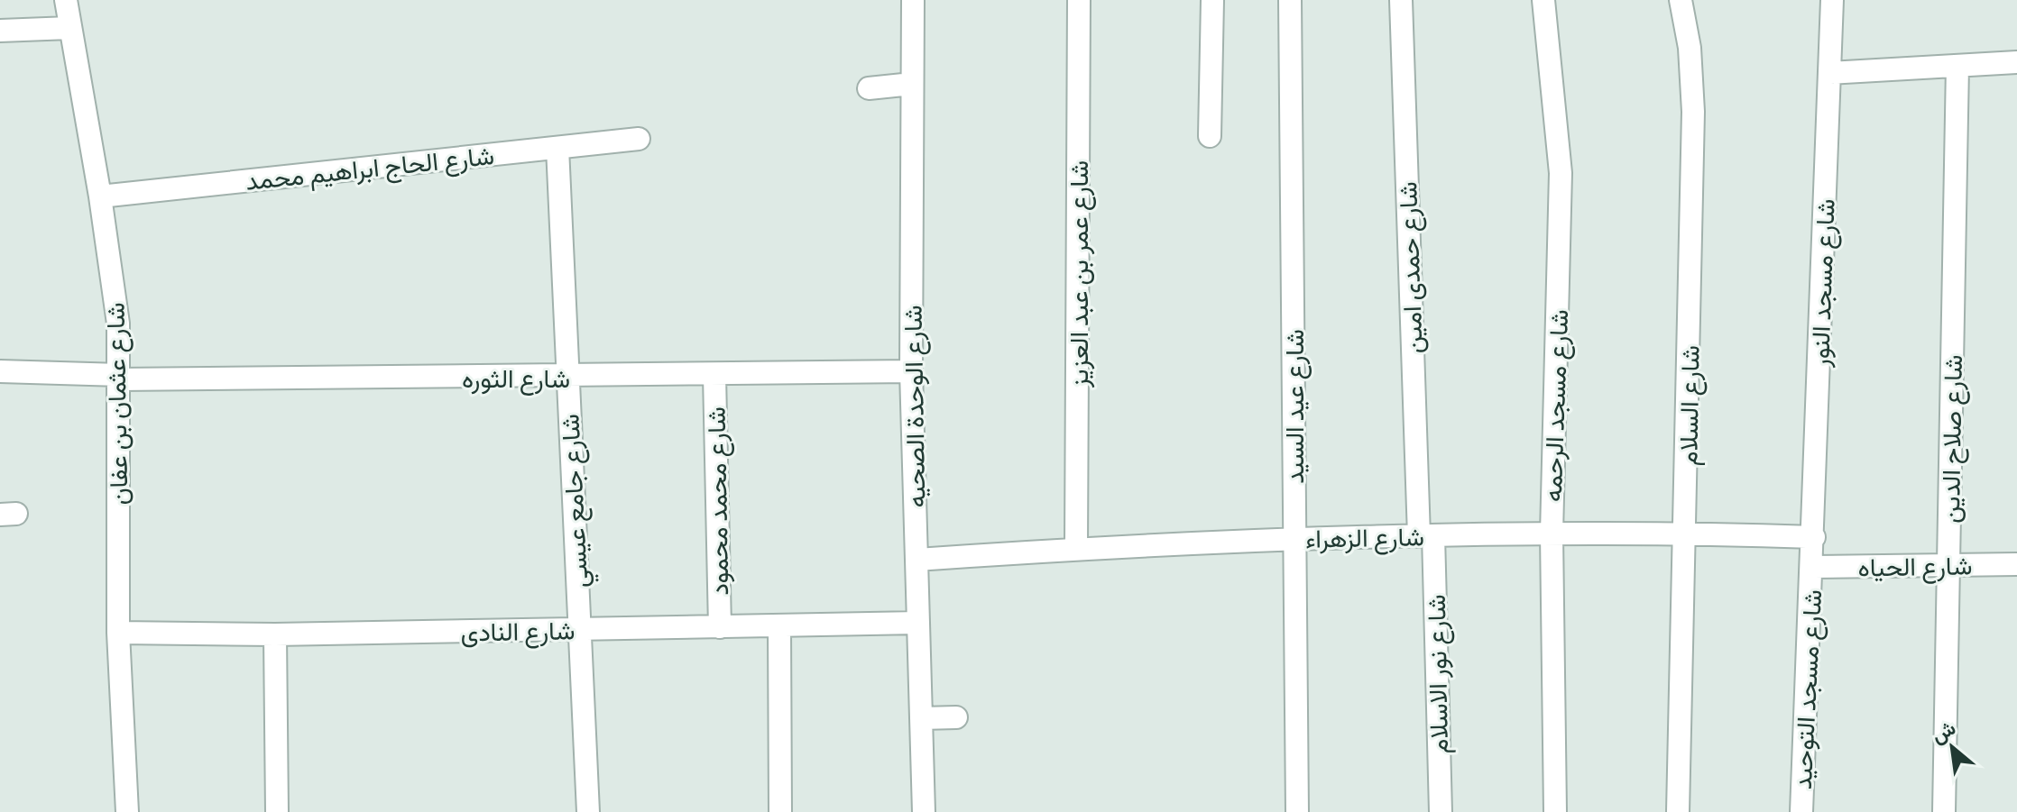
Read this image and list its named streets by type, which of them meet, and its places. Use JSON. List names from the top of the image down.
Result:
{
  "streets": {
    "street": [
      "شارع الحاج ابراهيم محمد",
      "شارع حمدى امين",
      "شارع عمر بن عبد العزيز",
      "شارع مسجد النور",
      "شارع الثوره",
      "شارع عثمان بن عفان",
      "شارع مسجد الرحمه",
      "شارع السلام",
      "شارع الوحدة الصحيه",
      "شارع عيد السيد",
      "شارع صلاح الدين",
      "شارع جامع عيسي",
      "شارع محمد محمود",
      "شارع الزهراء",
      "شارع الحياه",
      "شارع النادى",
      "شارع نور الاسلام",
      "شارع مسجد التوحيد"
    ]
  },
  "crossings": [
    ["شارع الحاج ابراهيم محمد", "شارع عثمان بن عفان"],
    ["شارع الحاج ابراهيم محمد", "شارع جامع عيسي"],
    ["شارع حمدى امين", "شارع الزهراء"],
    ["شارع حمدى امين", "شارع نور الاسلام"],
    ["شارع عمر بن عبد العزيز", "شارع الزهراء"],
    ["شارع مسجد النور", "شارع الزهراء"],
    ["شارع مسجد النور", "شارع الحياه"],
    ["شارع مسجد النور", "شارع مسجد التوحيد"],
    ["شارع الثوره", "شارع عثمان بن عفان"],
    ["شارع الثوره", "شارع الوحدة الصحيه"],
    ["شارع الثوره", "شارع جامع عيسي"],
    ["شارع الثوره", "شارع محمد محمود"],
    ["شارع عثمان بن عفان", "شارع النادى"],
    ["شارع مسجد الرحمه", "شارع الزهراء"],
    ["شارع السلام", "شارع الزهراء"],
    ["شارع الوحدة الصحيه", "شارع الزهراء"],
    ["شارع الوحدة الصحيه", "شارع النادى"],
    ["شارع عيد السيد", "شارع الزهراء"],
    ["شارع صلاح الدين", "شارع الحياه"],
    ["شارع جامع عيسي", "شارع النادى"],
    ["شارع محمد محمود", "شارع النادى"],
    ["شارع الزهراء", "شارع نور الاسلام"],
    ["شارع الحياه", "شارع مسجد التوحيد"]
  ],
  "north": "top left"
}
